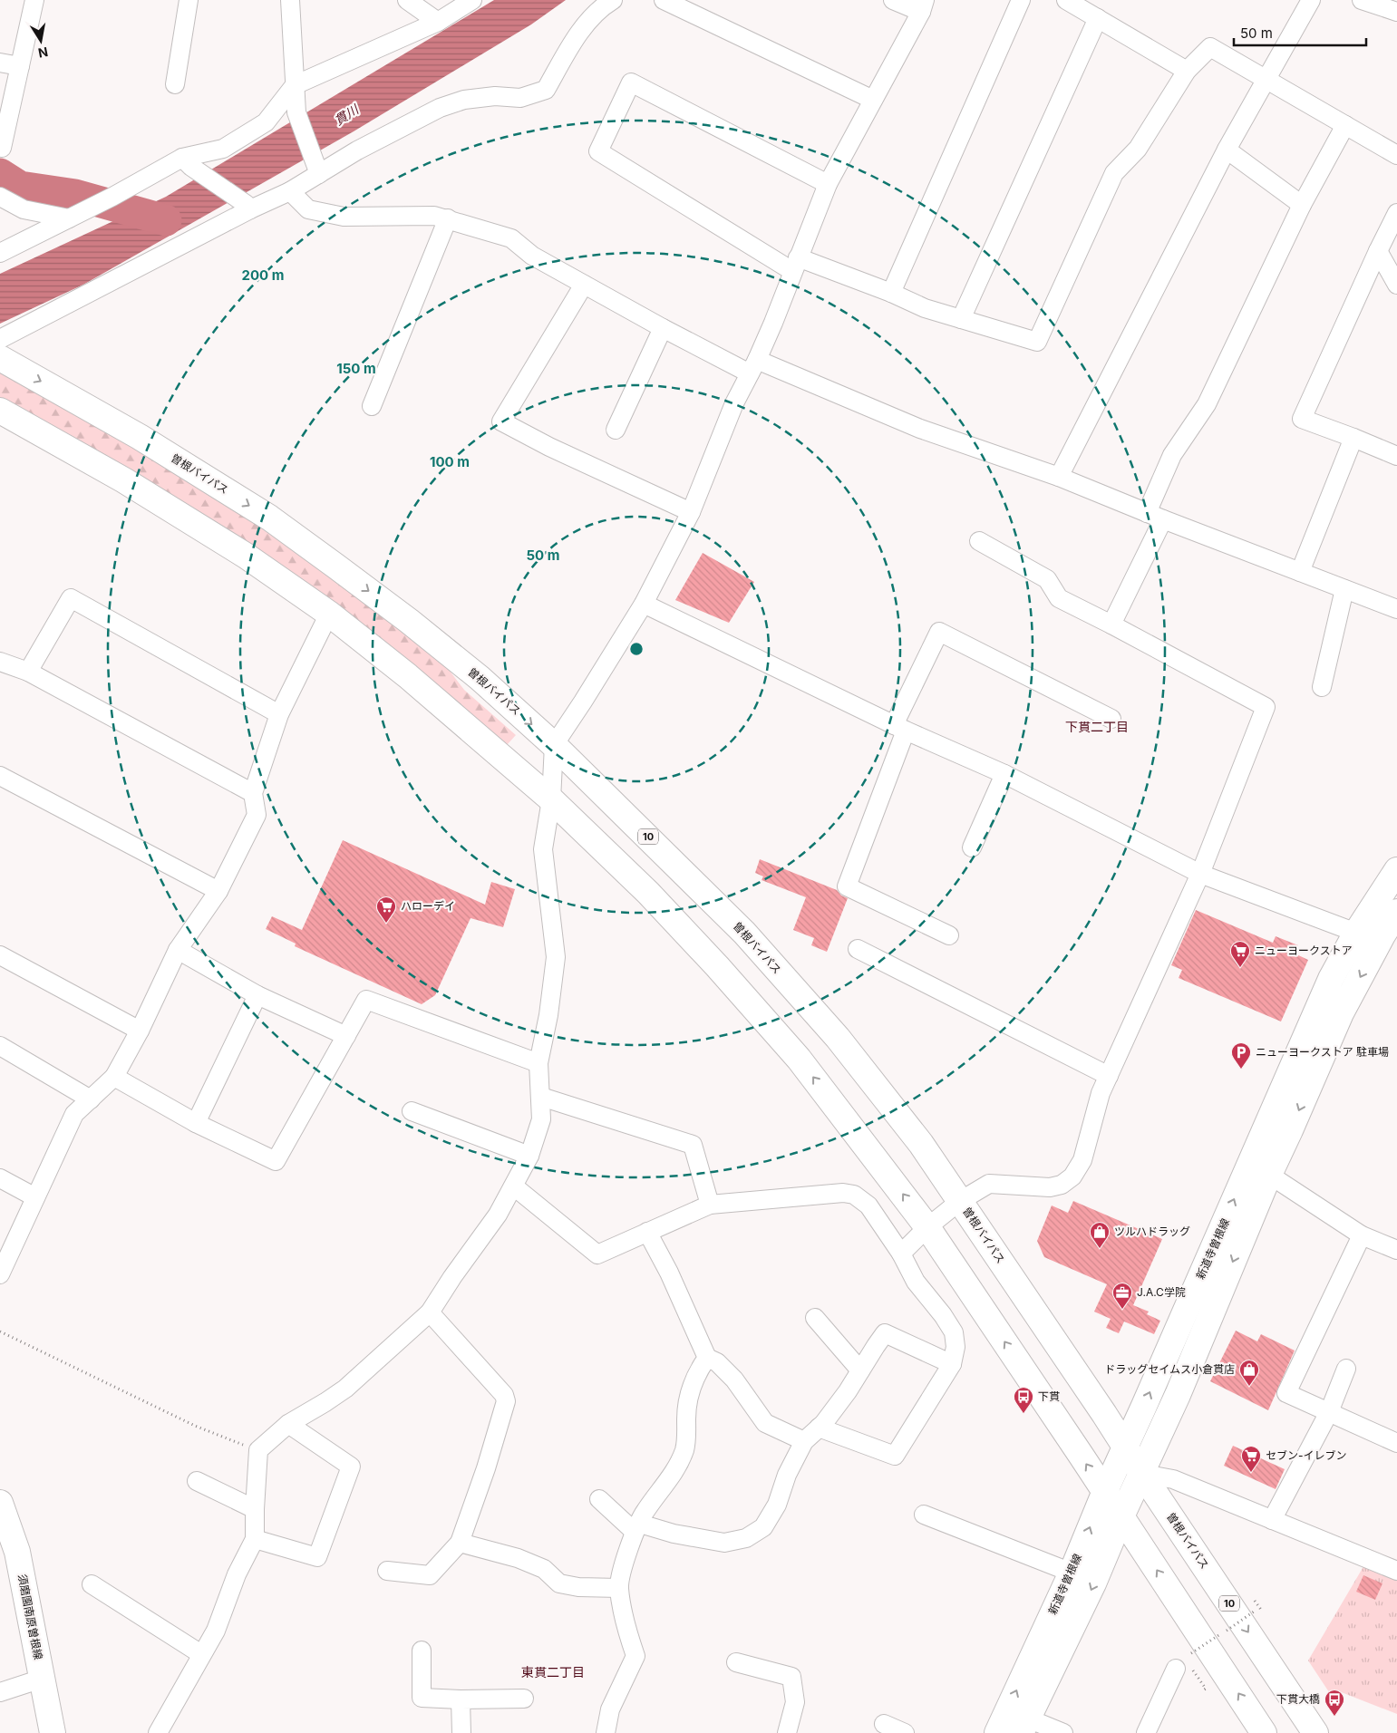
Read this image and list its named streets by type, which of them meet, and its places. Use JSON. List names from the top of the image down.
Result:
{
  "streets": {
    "main road": [
      "曽根バイパス",
      "10",
      "新道寺曽根線",
      "須磨園南原曽根線"
    ]
  },
  "crossings": [
    ["曽根バイパス", "新道寺曽根線"]
  ],
  "districts": ["下貫二丁目", "東貫二丁目"],
  "water": ["貫川"],
  "places": {
    "supermarket": ["ハローデイ", "ニューヨークストア", "セブン-イレブン"],
    "parking": ["ニューヨークストア 駐車場"],
    "shop": ["ツルハドラッグ", "ドラッグセイムス小倉貫店"],
    "office": ["J.A.C学院"],
    "bus stop": ["下貫", "下貫大橋"]
  },
  "scale_bar": "50 m",
  "north": "bottom",
  "rings": [
    "200 m",
    "150 m",
    "100 m",
    "50 m"
  ]
}
